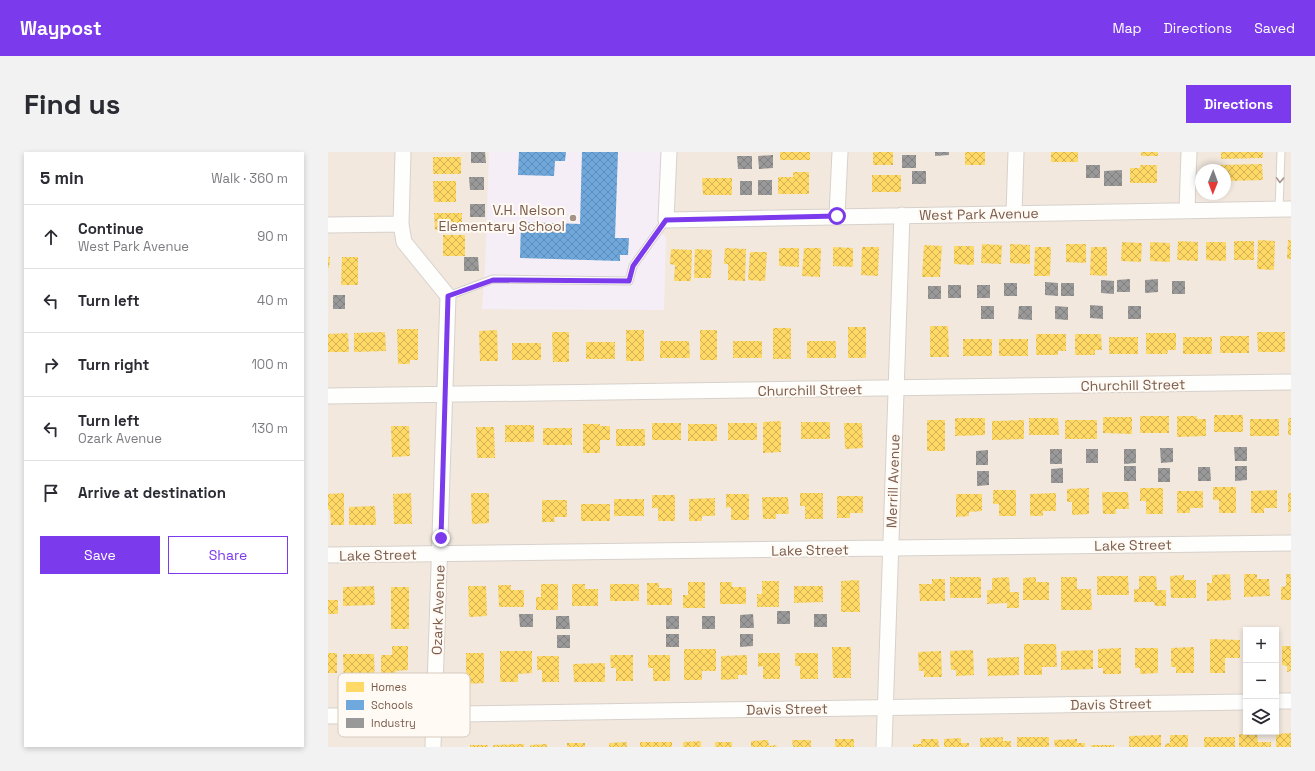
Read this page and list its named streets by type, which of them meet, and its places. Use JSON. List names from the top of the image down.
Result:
{
  "streets": {
    "street": [
      "West Park Avenue",
      "Churchill Street",
      "Merrill Avenue",
      "Lake Street",
      "Ozark Avenue",
      "Davis Street"
    ]
  },
  "crossings": [
    ["West Park Avenue", "Merrill Avenue"],
    ["Churchill Street", "Merrill Avenue"],
    ["Churchill Street", "Ozark Avenue"],
    ["Merrill Avenue", "Lake Street"],
    ["Merrill Avenue", "Davis Street"],
    ["Lake Street", "Ozark Avenue"]
  ],
  "places": ["V.H. Nelson Elementary School"],
  "legend": ["Homes", "Schools", "Industry"],
  "north": "bottom",
  "page": {
    "header": "Waypost",
    "nav": ["Map", "Directions", "Saved"],
    "buttons": [
      "Directions",
      ["Save", "Share"]
    ],
    "title": "Find us",
    "heading": ["5 min", "Walk · 360 m"],
    "list": [
      ["Continue", "West Park Avenue", "90 m"],
      ["Turn left", "40 m"],
      ["Turn right", "100 m"],
      ["Turn left", "Ozark Avenue", "130 m"],
      "Arrive at destination"
    ],
    "map_buttons": ["+", "−"]
  }
}
